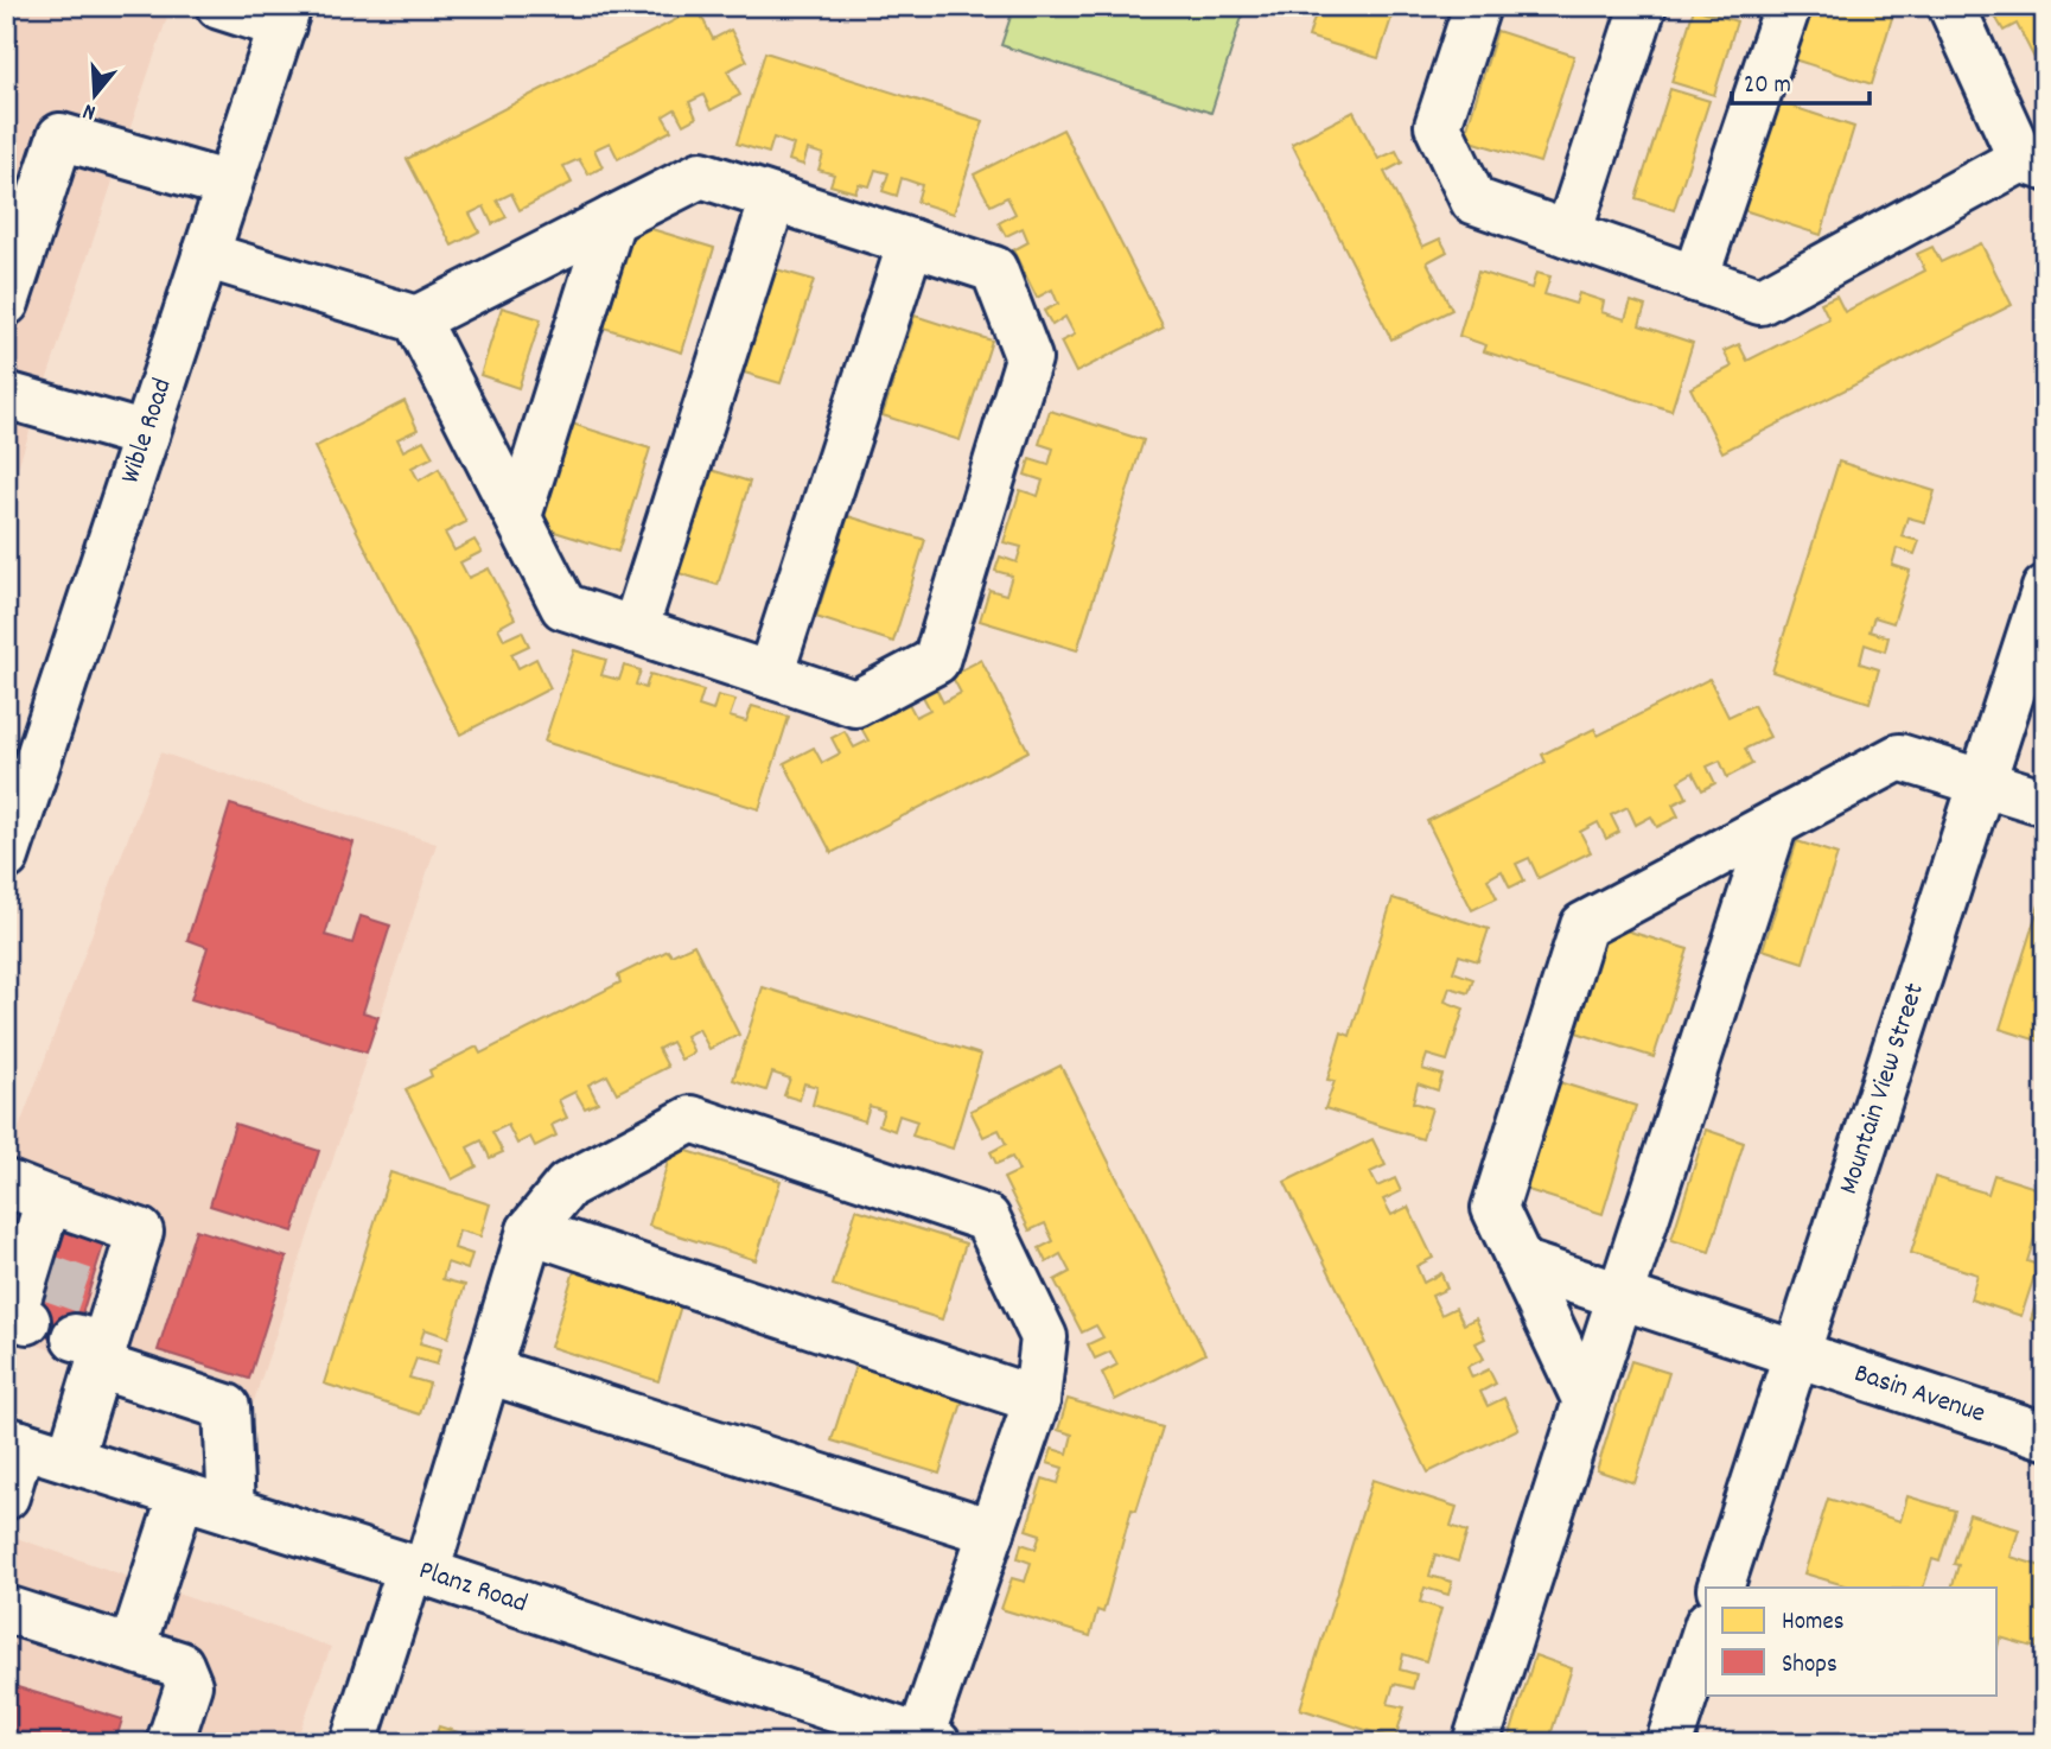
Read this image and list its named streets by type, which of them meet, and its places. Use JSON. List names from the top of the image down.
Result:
{
  "streets": {
    "street": [
      "Wible Road",
      "Mountain View Street",
      "Basin Avenue",
      "Planz Road"
    ]
  },
  "crossings": [
    ["Mountain View Street", "Basin Avenue"]
  ],
  "legend": ["Homes", "Shops"],
  "scale_bar": "20 m",
  "north": "bottom"
}
